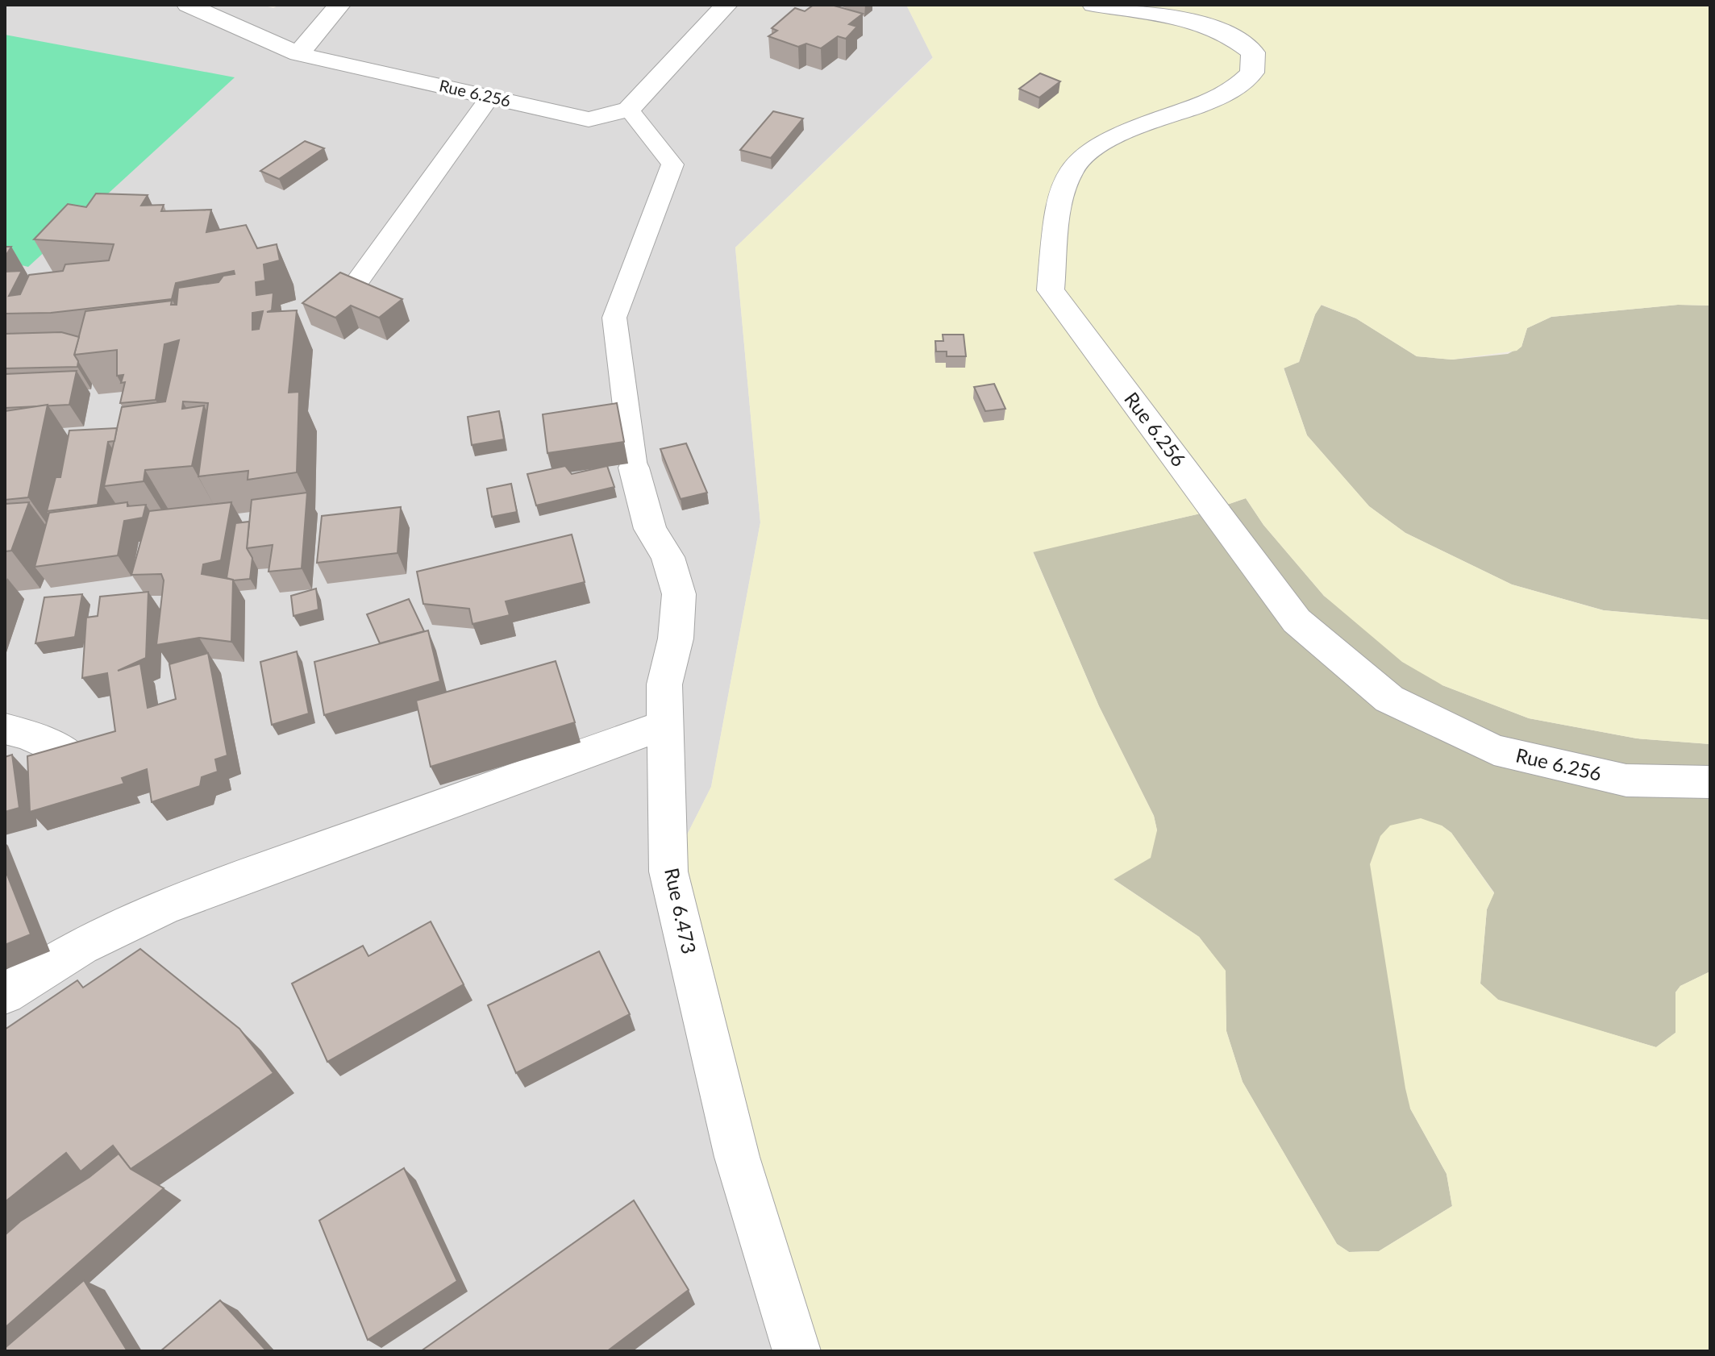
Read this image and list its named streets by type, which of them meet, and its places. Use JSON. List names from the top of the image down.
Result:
{
  "streets": {
    "street": ["Rue 6.256", "Rue 6.473"]
  }
}
